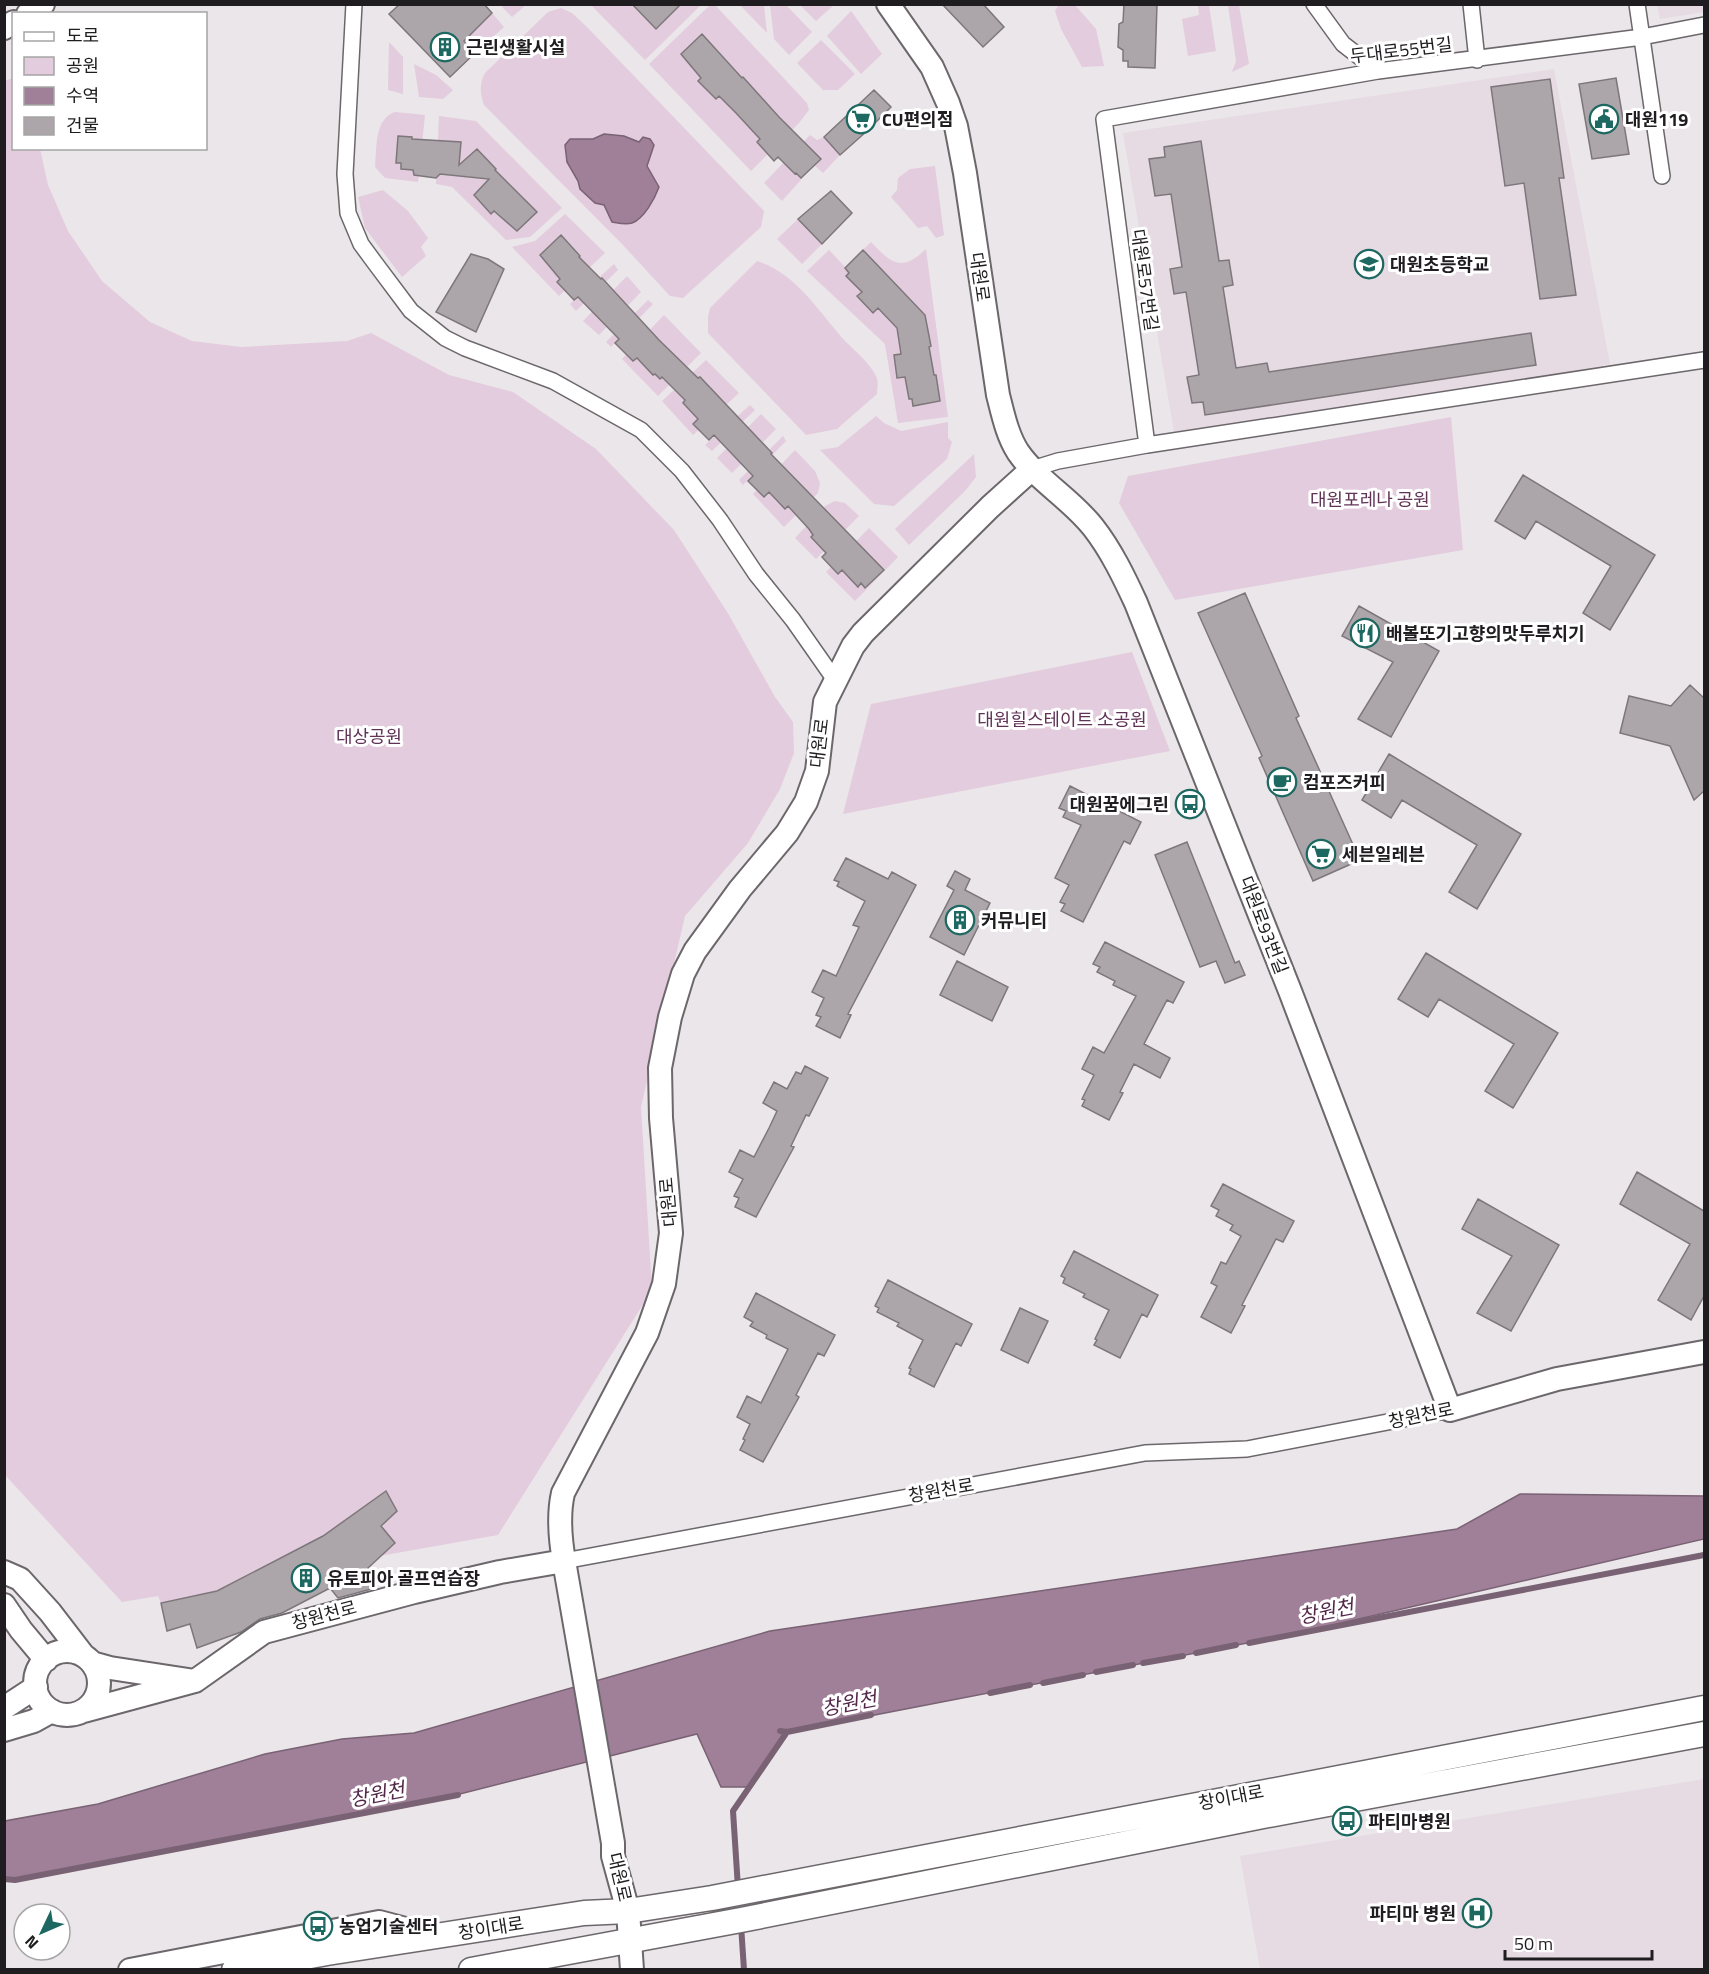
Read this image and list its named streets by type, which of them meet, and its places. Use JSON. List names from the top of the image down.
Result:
{
  "streets": {
    "main road": ["창이대로"],
    "street": [
      "두대로55번길",
      "대원로",
      "대원로57번길",
      "대원로93번길",
      "창원천로"
    ]
  },
  "crossings": [
    ["두대로55번길", "대원로57번길"],
    ["대원로", "대원로93번길"],
    ["대원로", "창원천로"],
    ["대원로", "창이대로"],
    ["대원로93번길", "창원천로"]
  ],
  "water": ["창원천"],
  "parks": ["대원포레나 공원", "대원힐스테이트 소공원", "대상공원"],
  "places": {
    "building": ["근린생활시설", "커뮤니티", "유토피아 골프연습장"],
    "supermarket": ["CU편의점", "세븐일레븐"],
    "public building": ["대원119"],
    "school or university": ["대원초등학교"],
    "restaurant": ["배볼또기고향의맛두루치기"],
    "cafe": ["컴포즈커피"],
    "bus stop": ["대원꿈에그린", "파티마병원", "농업기술센터"],
    "hospital": ["파티마 병원"]
  },
  "legend": [
    "도로",
    "공원",
    "수역",
    "건물"
  ],
  "scale_bar": "50 m",
  "north": "bottom left"
}
